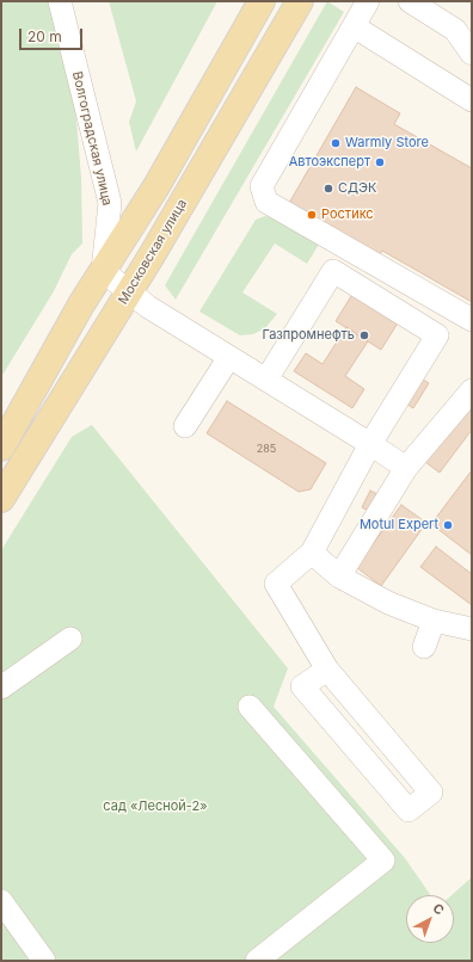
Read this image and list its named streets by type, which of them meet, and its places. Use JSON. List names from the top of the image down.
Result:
{
  "streets": {
    "main road": ["Московская улица"],
    "street": ["Волгоградская улица"]
  },
  "parks": ["сад «Лесной-2»"],
  "places": [
    "Warmly Store",
    "Автоэксперт",
    "СДЭК",
    "Ростикс",
    "Газпромнефть",
    "Motul Expert"
  ],
  "house_numbers": ["285"],
  "scale_bar": "20 m",
  "north": "top right"
}
